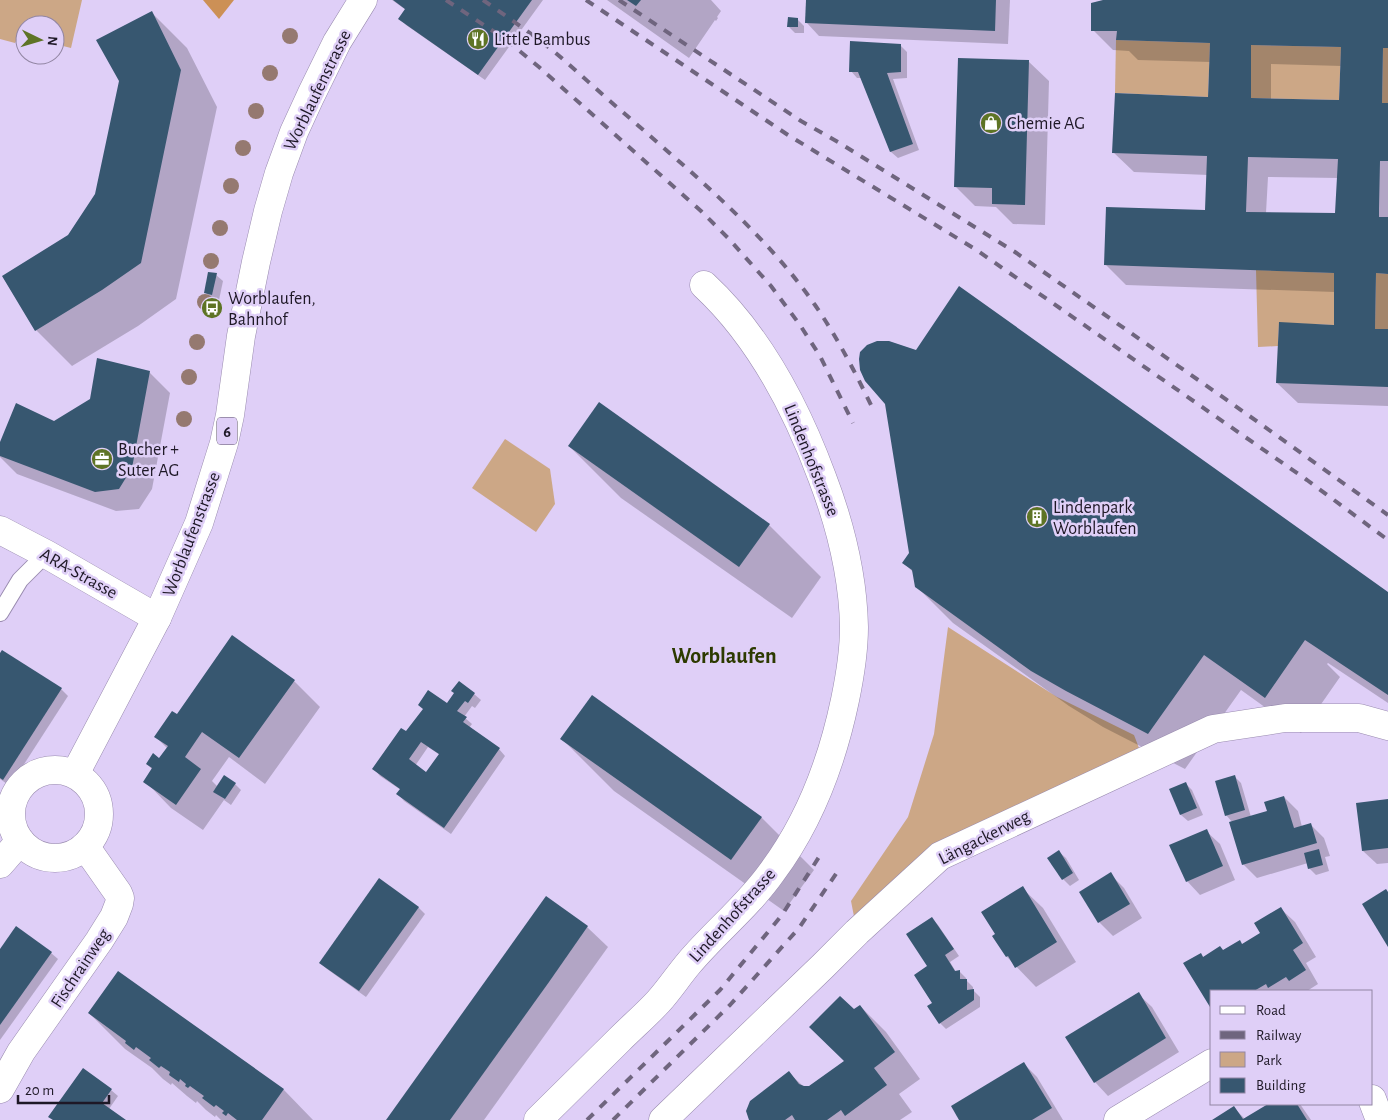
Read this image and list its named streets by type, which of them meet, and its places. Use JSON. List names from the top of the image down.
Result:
{
  "streets": {
    "street": [
      "Worblaufenstrasse",
      "6",
      "Lindenhofstrasse",
      "ARA-Strasse",
      "Längackerweg",
      "Fischrainweg"
    ]
  },
  "crossings": [
    ["Worblaufenstrasse", "ARA-Strasse"],
    ["Worblaufenstrasse", "Fischrainweg"]
  ],
  "districts": ["Worblaufen"],
  "places": {
    "restaurant": ["Little Bambus"],
    "shop": ["Chemie AG"],
    "bus stop": ["Worblaufen, Bahnhof"],
    "office": ["Bucher + Suter AG"],
    "building": ["Lindenpark Worblaufen"]
  },
  "legend": [
    "Road",
    "Railway",
    "Park",
    "Building"
  ],
  "scale_bar": "20 m",
  "north": "right"
}
